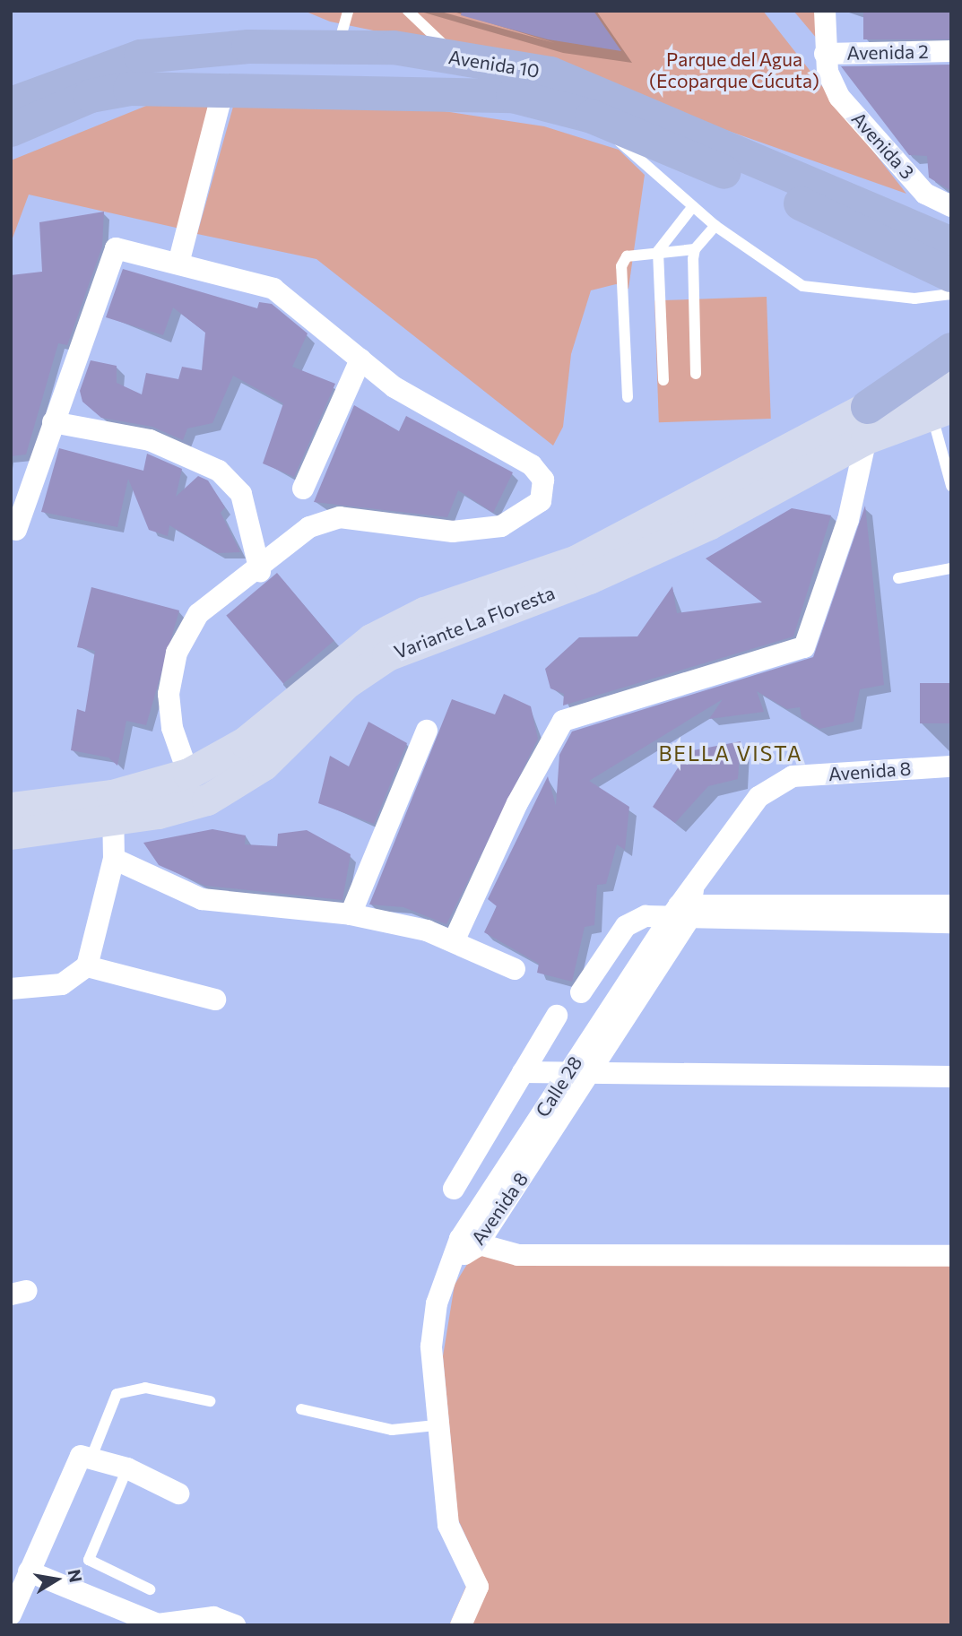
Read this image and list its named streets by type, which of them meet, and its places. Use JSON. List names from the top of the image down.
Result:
{
  "streets": {
    "main road": ["Avenida 10", "Variante La Floresta"],
    "street": [
      "Avenida 2",
      "Avenida 3",
      "Avenida 8",
      "Calle 28"
    ]
  },
  "crossings": [
    ["Avenida 2", "Avenida 3"],
    ["Avenida 8", "Calle 28"]
  ],
  "districts": ["BELLA VISTA"],
  "parks": ["Parque del Agua (Ecoparque Cúcuta)"],
  "north": "right"
}
